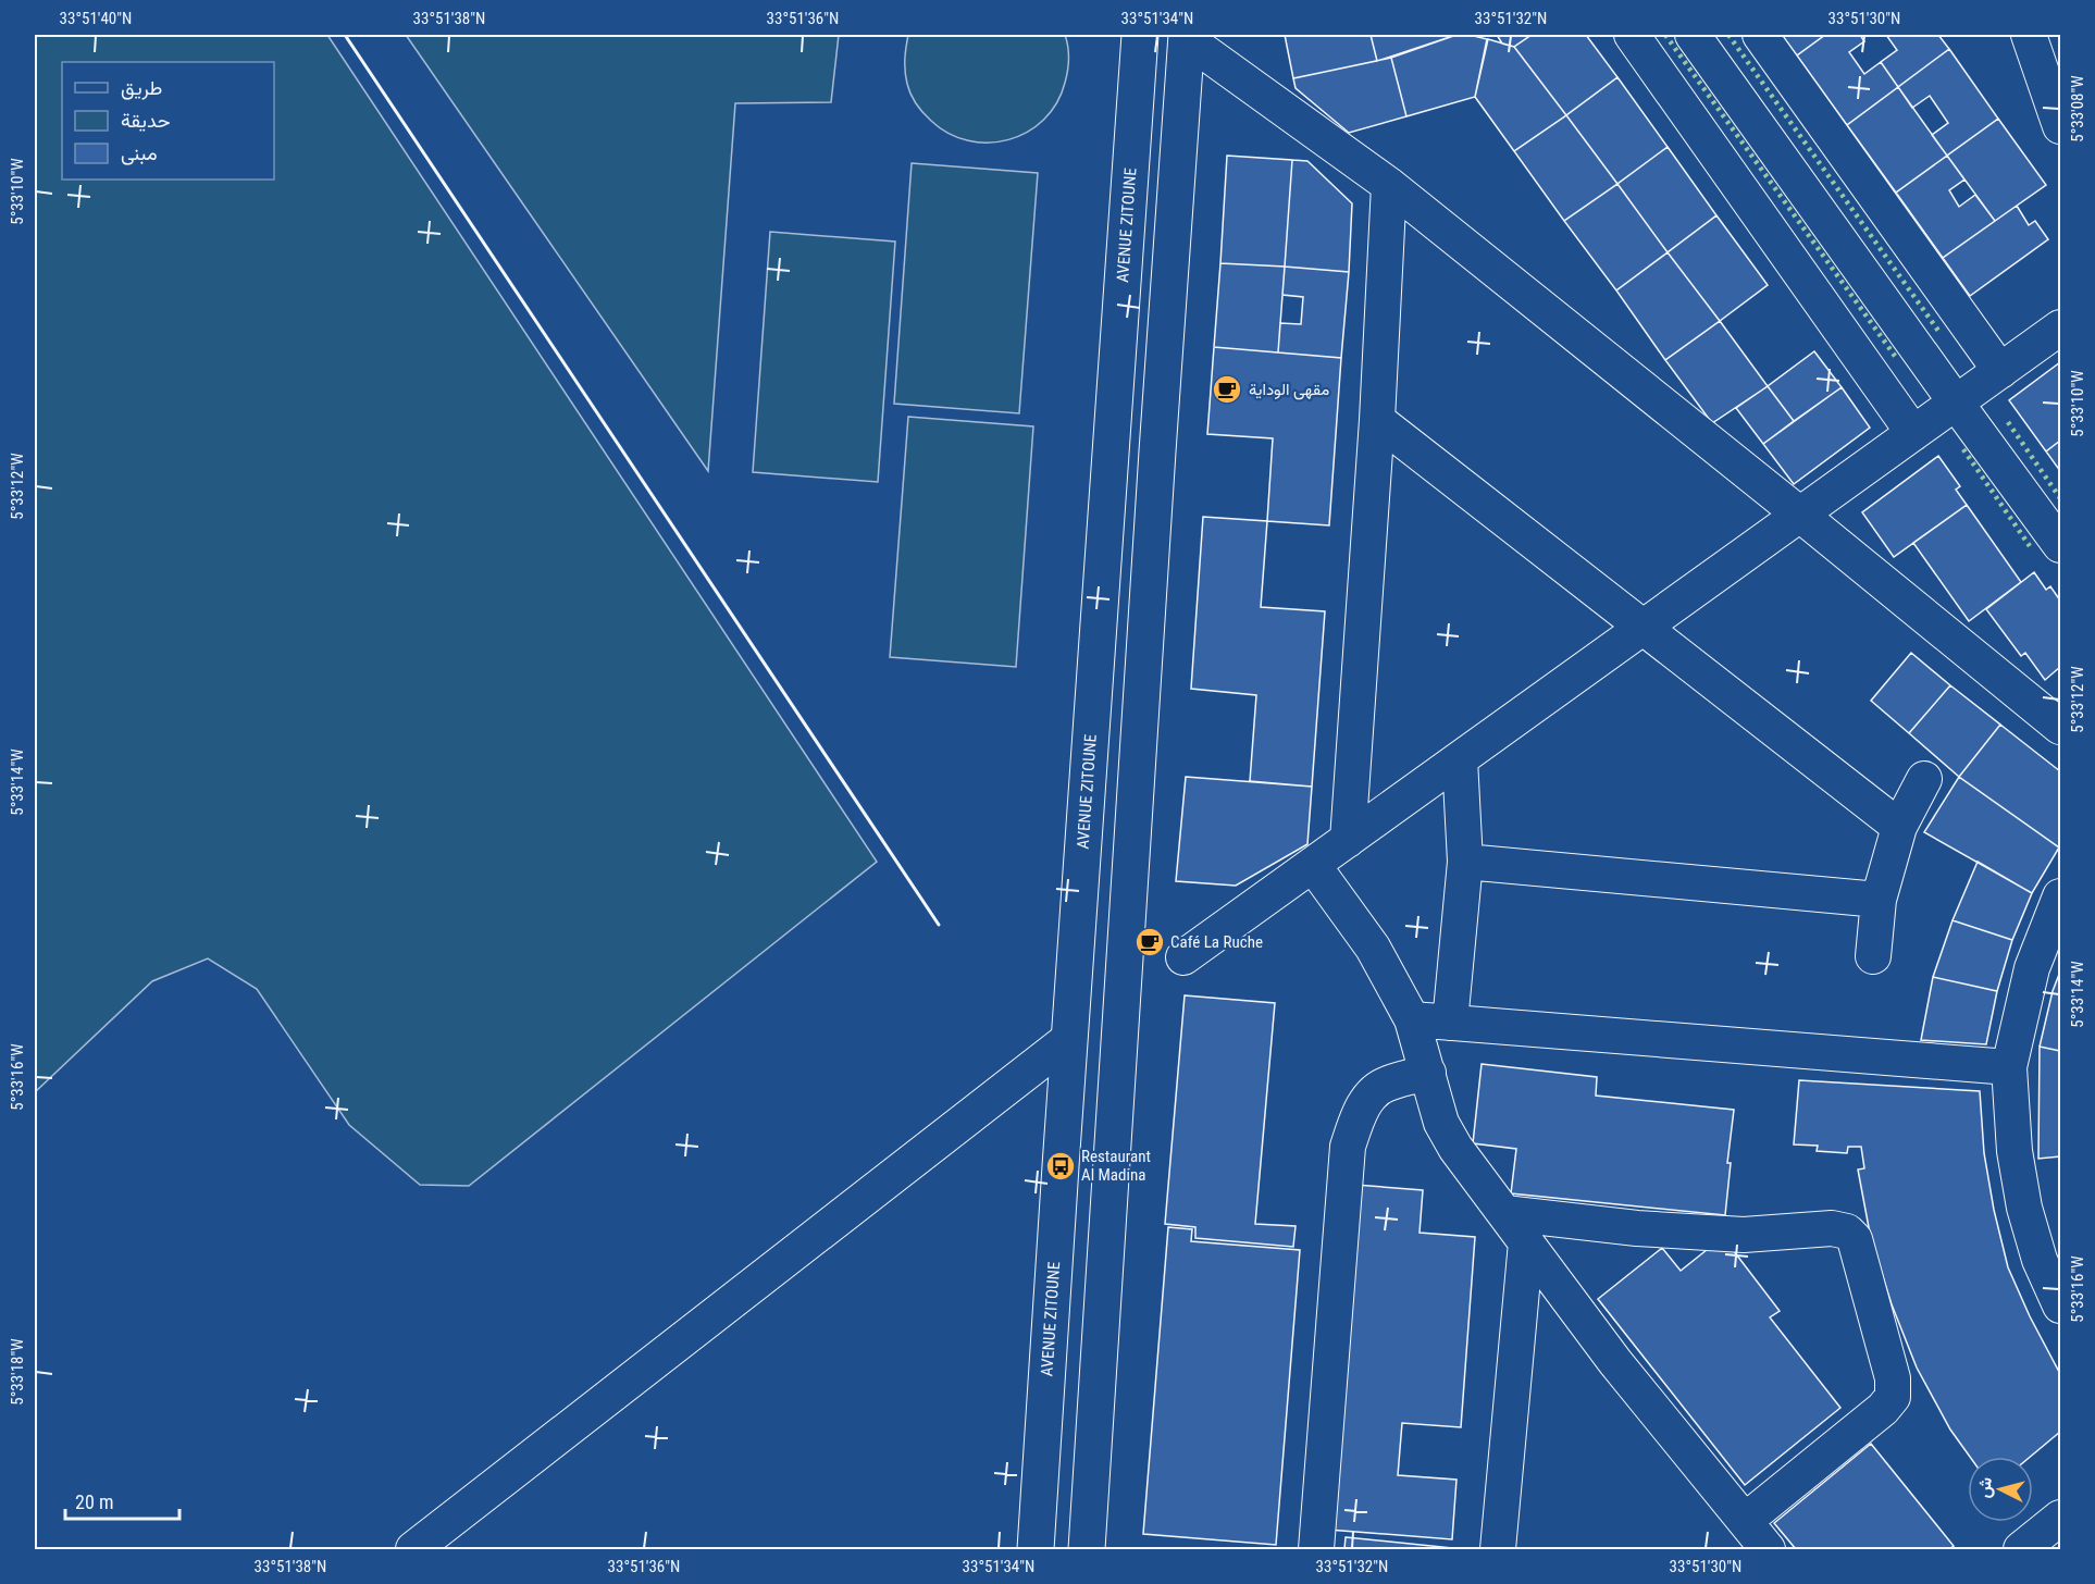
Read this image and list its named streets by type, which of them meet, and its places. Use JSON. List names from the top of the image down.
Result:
{
  "streets": {
    "main road": ["AVENUE ZITOUNE"]
  },
  "places": {
    "cafe": ["مقهى الوداية", "Café La Ruche"],
    "bus stop": ["Restaurant Al Madina"]
  },
  "legend": ["طريق", "حديقة", "مبنى"],
  "scale_bar": "20 m",
  "north": "left",
  "coordinates": [
    "33°51'40\"N",
    "33°51'38\"N",
    "33°51'36\"N",
    "33°51'34\"N",
    "33°51'32\"N",
    "33°51'30\"N",
    "5°33'08\"W",
    "5°33'10\"W",
    "5°33'12\"W",
    "5°33'14\"W",
    "5°33'16\"W",
    "5°33'18\"W"
  ]
}
